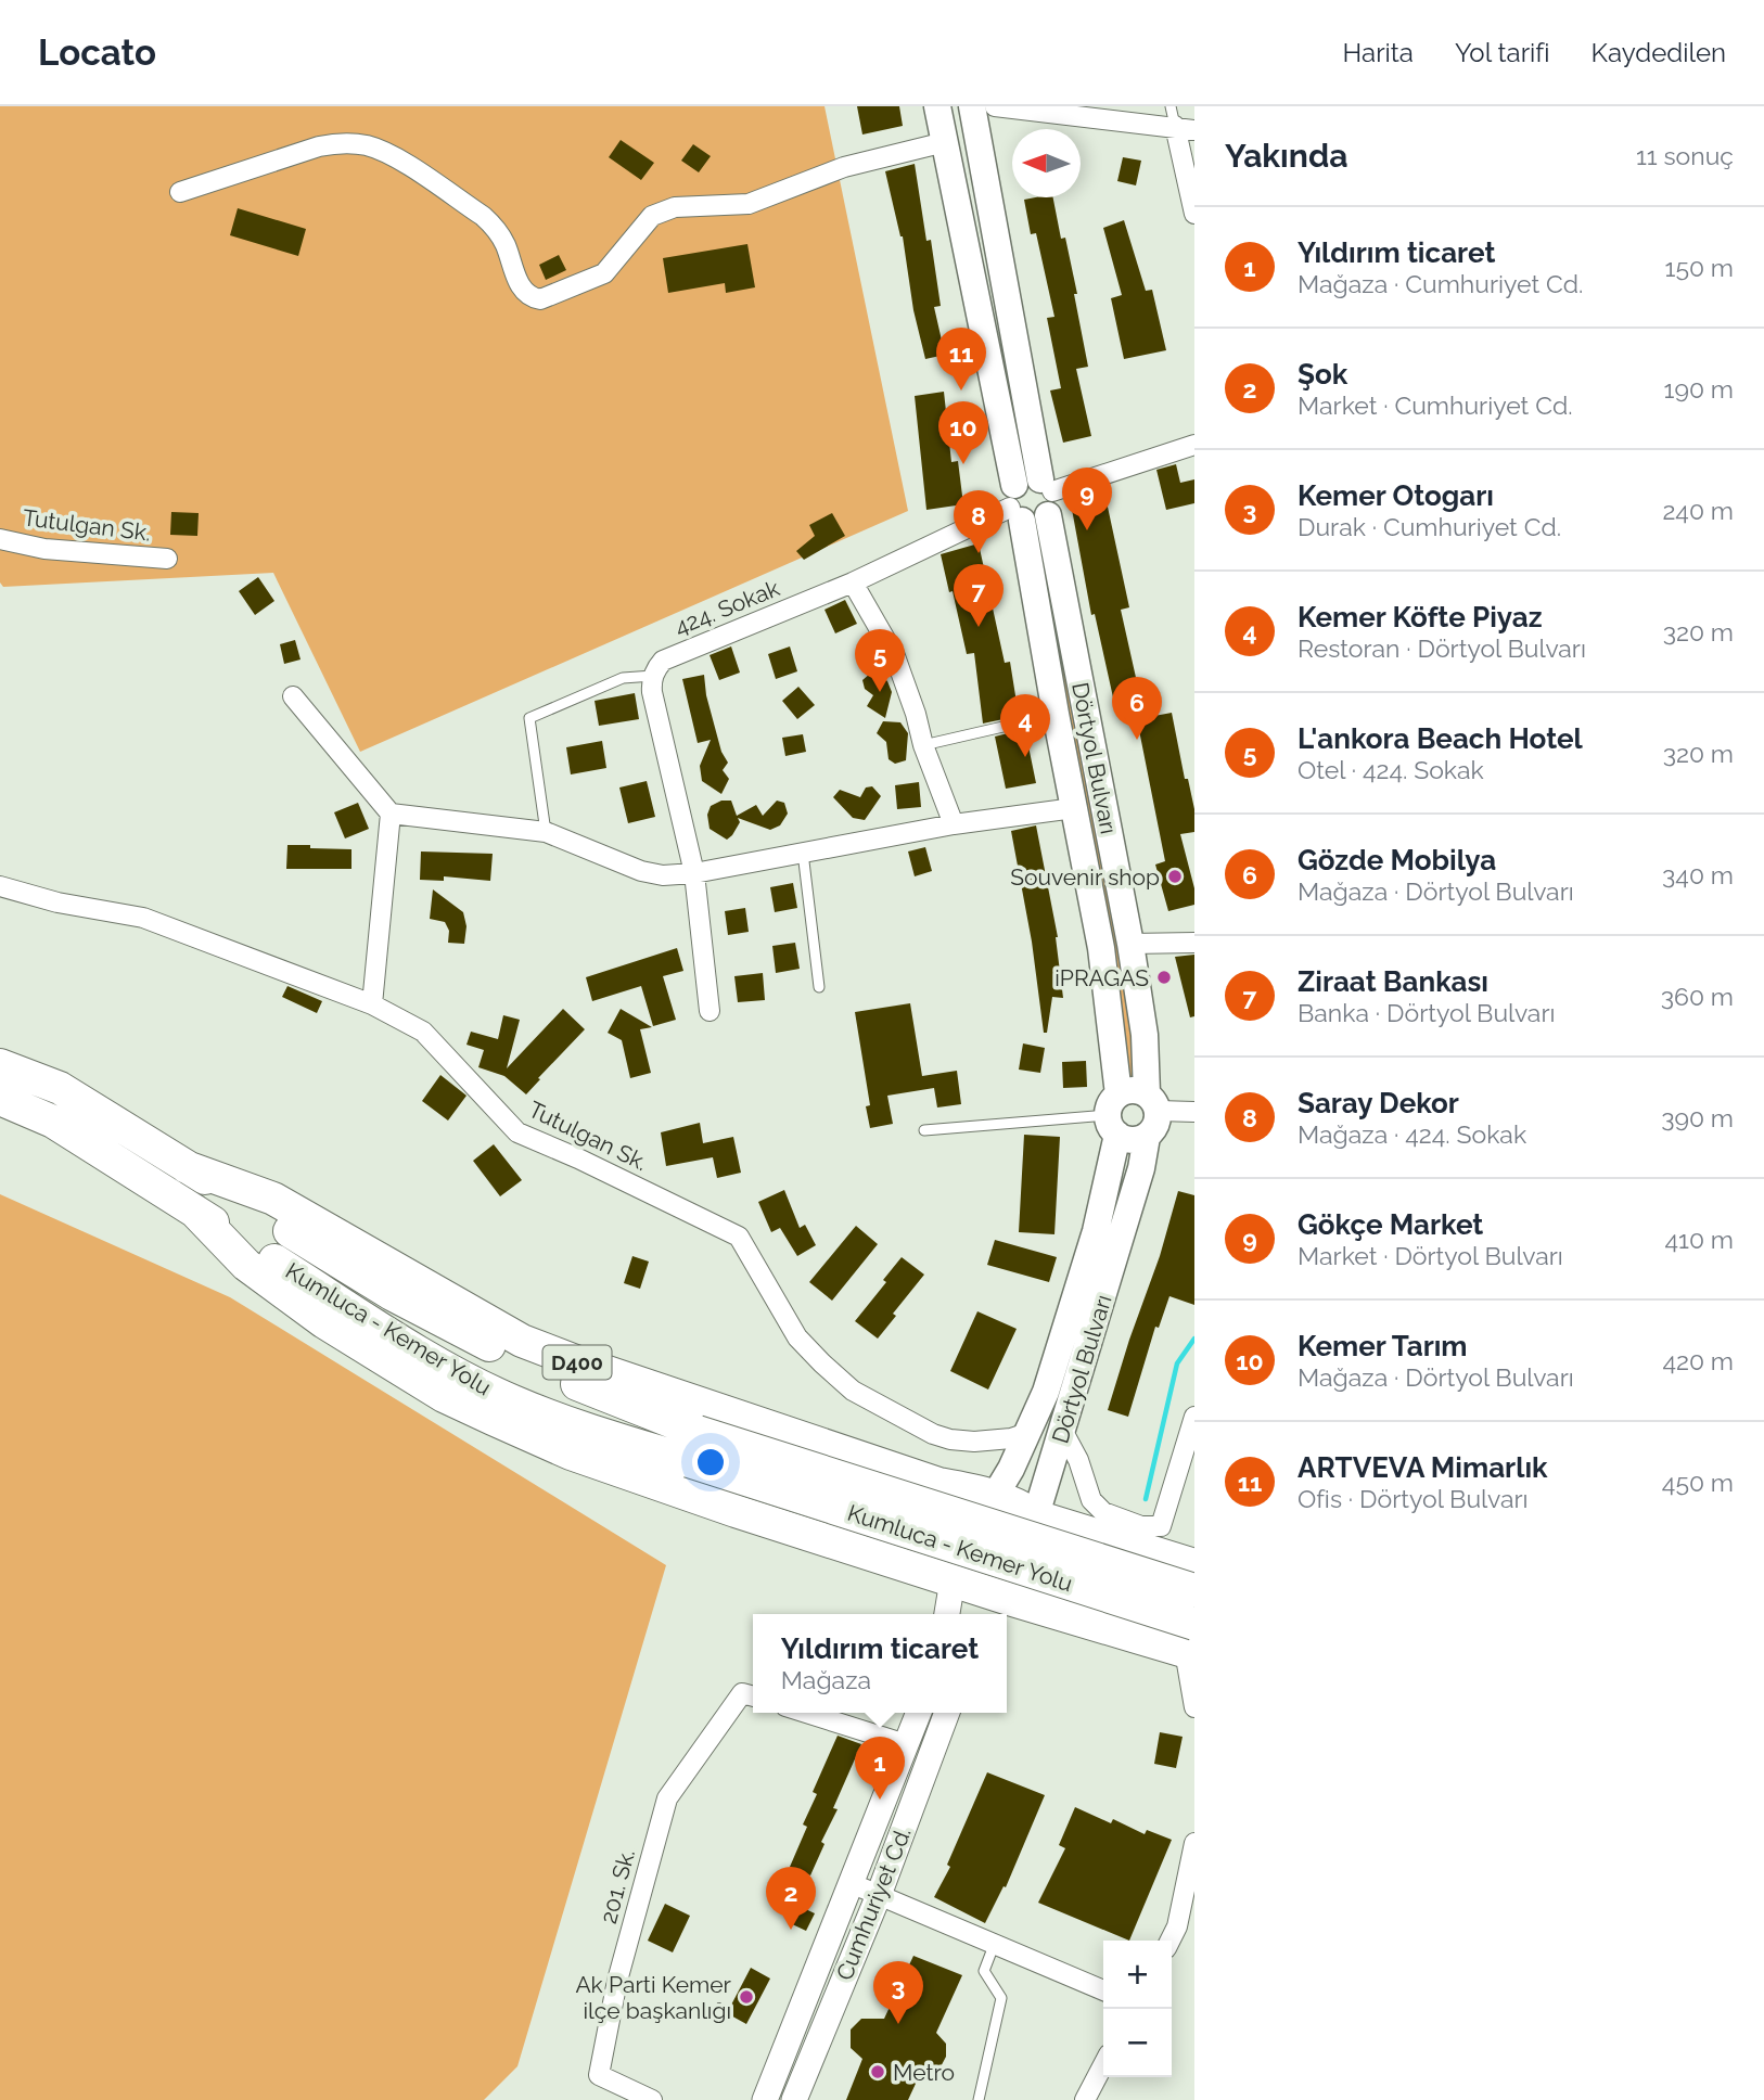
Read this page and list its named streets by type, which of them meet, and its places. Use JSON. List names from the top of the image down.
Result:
{
  "streets": {
    "highway": ["Kumluca - Kemer Yolu", "D400"],
    "main road": ["Dörtyol Bulvarı"],
    "street": [
      "Tutulgan Sk.",
      "424. Sokak",
      "201. Sk.",
      "Cumhuriyet Cd."
    ]
  },
  "crossings": [
    ["Tutulgan Sk.", "Dörtyol Bulvarı"],
    ["424. Sokak", "Dörtyol Bulvarı"],
    ["Dörtyol Bulvarı", "Kumluca - Kemer Yolu"]
  ],
  "places": [
    "Souvenir shop",
    "iPRAGAS",
    "Ak Parti Kemer ilçe başkanlığı",
    "Metro"
  ],
  "north": "left",
  "page": {
    "header": "Locato",
    "nav": ["Harita", "Yol tarifi", "Kaydedilen"],
    "heading": ["Yakında", "11 sonuç"],
    "list": [
      {
        "mark": "1",
        "name": "Yıldırım ticaret",
        "note": "Mağaza · Cumhuriyet Cd.",
        "value": "150 m"
      },
      {
        "mark": "2",
        "name": "Şok",
        "note": "Market · Cumhuriyet Cd.",
        "value": "190 m"
      },
      {
        "mark": "3",
        "name": "Kemer Otogarı",
        "note": "Durak · Cumhuriyet Cd.",
        "value": "240 m"
      },
      {
        "mark": "4",
        "name": "Kemer Köfte Piyaz",
        "note": "Restoran · Dörtyol Bulvarı",
        "value": "320 m"
      },
      {
        "mark": "5",
        "name": "L'ankora Beach Hotel",
        "note": "Otel · 424. Sokak",
        "value": "320 m"
      },
      {
        "mark": "6",
        "name": "Gözde Mobilya",
        "note": "Mağaza · Dörtyol Bulvarı",
        "value": "340 m"
      },
      {
        "mark": "7",
        "name": "Ziraat Bankası",
        "note": "Banka · Dörtyol Bulvarı",
        "value": "360 m"
      },
      {
        "mark": "8",
        "name": "Saray Dekor",
        "note": "Mağaza · 424. Sokak",
        "value": "390 m"
      },
      {
        "mark": "9",
        "name": "Gökçe Market",
        "note": "Market · Dörtyol Bulvarı",
        "value": "410 m"
      },
      {
        "mark": "10",
        "name": "Kemer Tarım",
        "note": "Mağaza · Dörtyol Bulvarı",
        "value": "420 m"
      },
      {
        "mark": "11",
        "name": "ARTVEVA Mimarlık",
        "note": "Ofis · Dörtyol Bulvarı",
        "value": "450 m"
      }
    ],
    "pins": [
      "11",
      "10",
      "9",
      "8",
      "7",
      "5",
      "6",
      "4",
      "1",
      "2",
      "3"
    ],
    "popup": ["Yıldırım ticaret", "Mağaza"],
    "map_buttons": ["+", "−"]
  }
}
